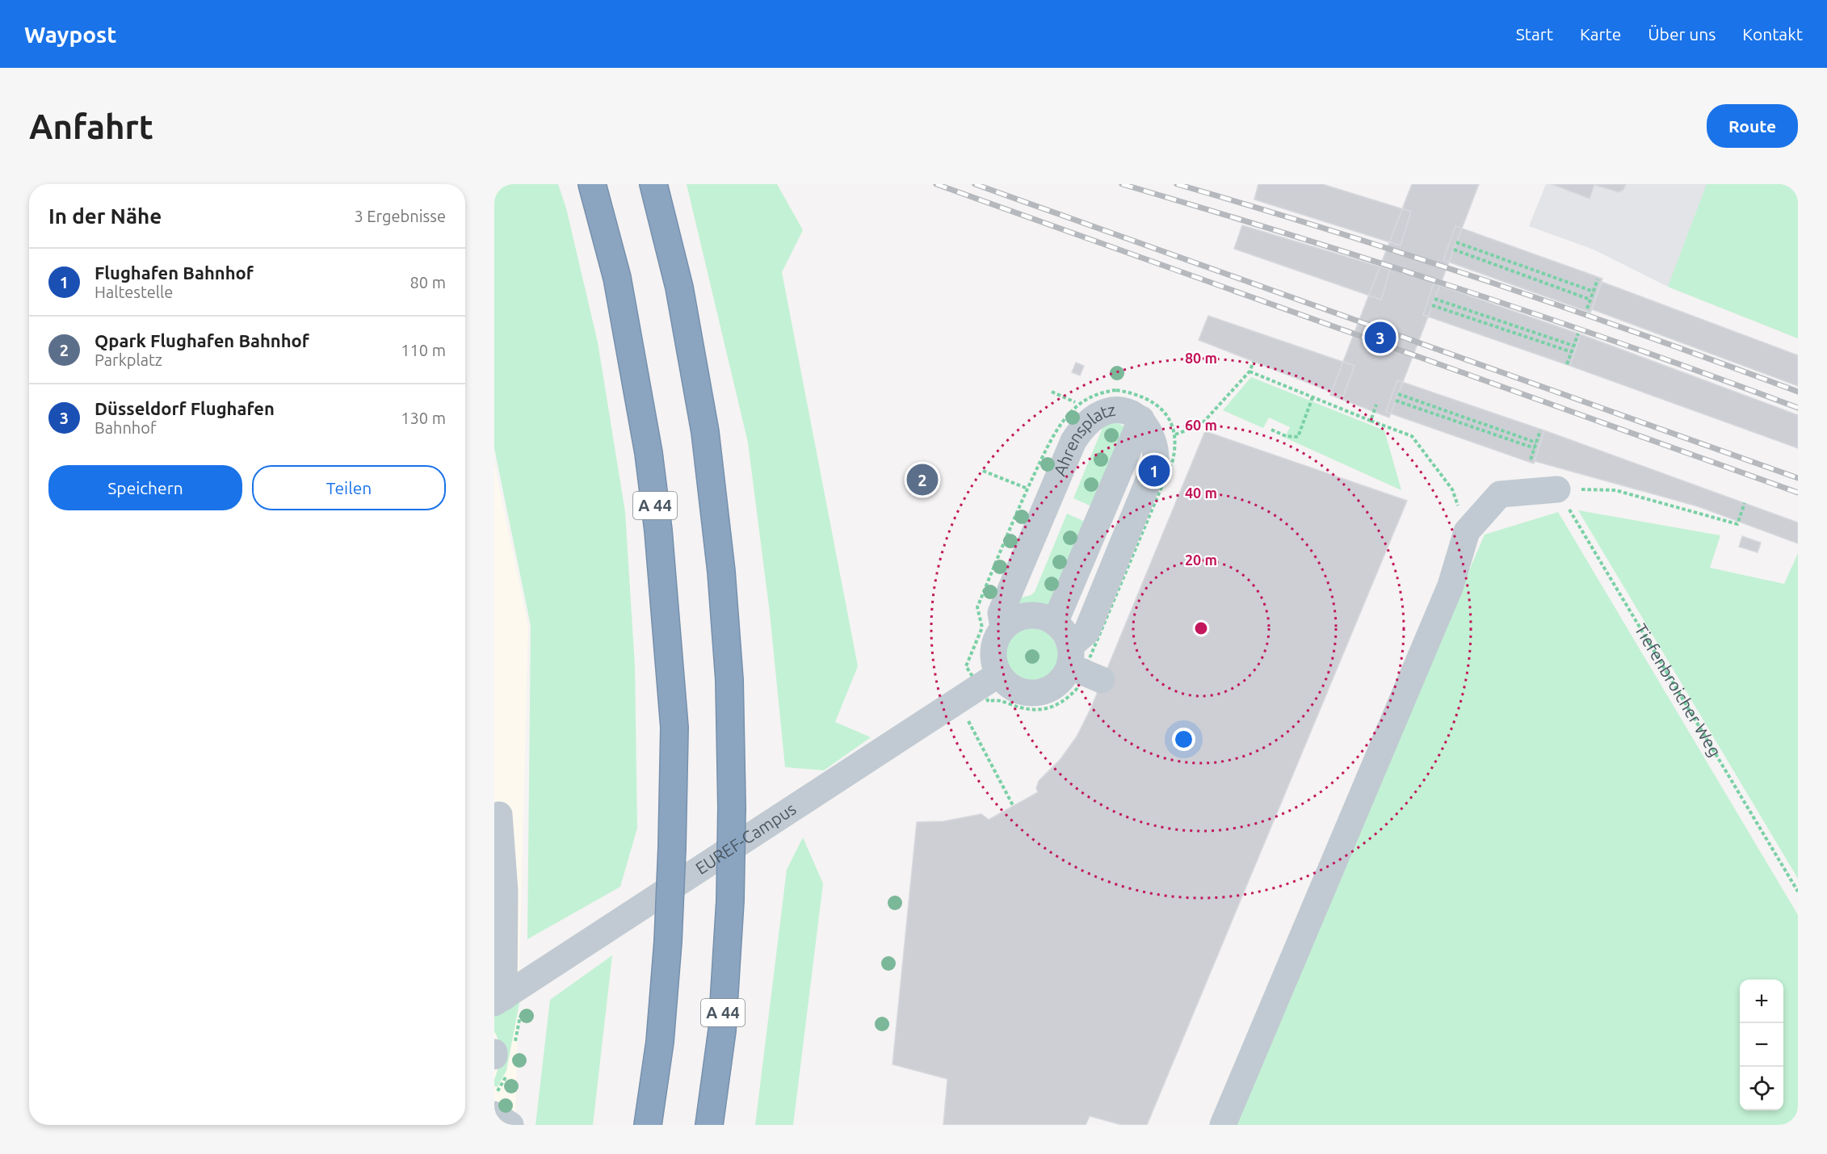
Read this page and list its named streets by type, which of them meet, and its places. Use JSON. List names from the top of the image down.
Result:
{
  "streets": {
    "highway": ["A 44"],
    "street": ["Ahrensplatz", "EUREF-Campus"],
    "path": ["Tiefenbroicher Weg"]
  },
  "crossings": [
    ["Ahrensplatz", "EUREF-Campus"]
  ],
  "page": {
    "header": "Waypost",
    "nav": [
      "Start",
      "Karte",
      "Über uns",
      "Kontakt"
    ],
    "buttons": [
      "Route",
      ["Speichern", "Teilen"]
    ],
    "title": "Anfahrt",
    "heading": ["In der Nähe", "3 Ergebnisse"],
    "list": [
      {
        "mark": "1",
        "name": "Flughafen Bahnhof",
        "note": "Haltestelle",
        "value": "80 m"
      },
      {
        "mark": "2",
        "name": "Qpark Flughafen Bahnhof",
        "note": "Parkplatz",
        "value": "110 m"
      },
      {
        "mark": "3",
        "name": "Düsseldorf Flughafen",
        "note": "Bahnhof",
        "value": "130 m"
      }
    ],
    "pins": ["3", "1", "2"],
    "map_buttons": ["+", "−"]
  },
  "rings": [
    "80 m",
    "60 m",
    "40 m",
    "20 m"
  ]
}
